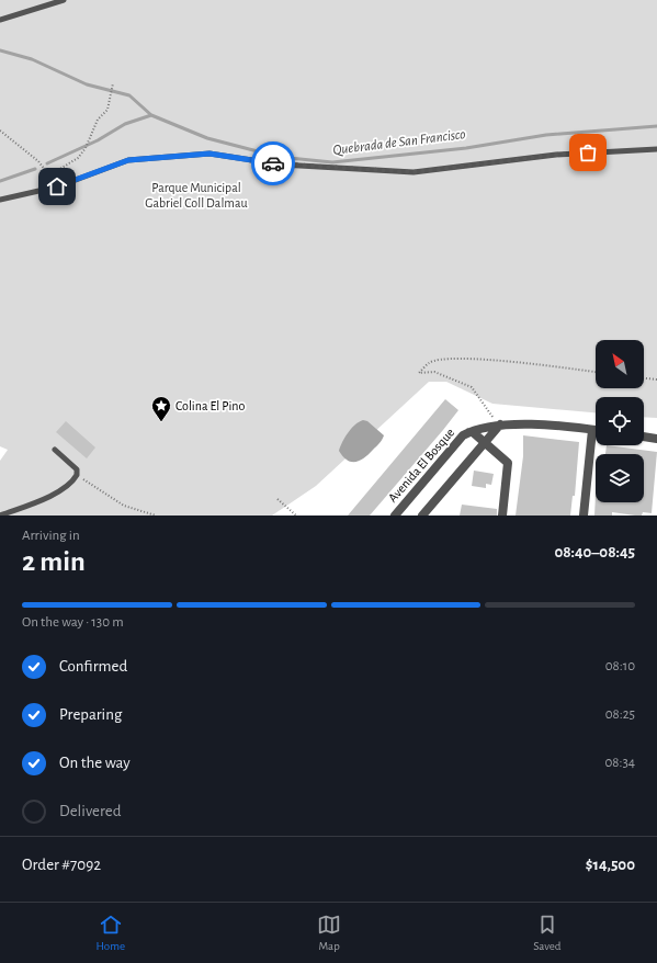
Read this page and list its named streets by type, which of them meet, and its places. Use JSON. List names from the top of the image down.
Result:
{
  "streets": {
    "street": ["Avenida El Bosque"]
  },
  "water": ["Quebrada de San Francisco"],
  "parks": ["Parque Municipal Gabriel Coll Dalmau"],
  "places": {
    "place": ["Colina El Pino"]
  },
  "north": "top left",
  "page": {
    "heading": ["2 min", "Arriving in", "08:40–08:45"],
    "panel": ["Order #7092", "$14,500"],
    "bar": "On the way · 130 m",
    "list": [
      ["Confirmed", "08:10"],
      ["Preparing", "08:25"],
      ["On the way", "08:34"],
      "Delivered"
    ],
    "tabs": ["Home", "Map", "Saved"]
  }
}
